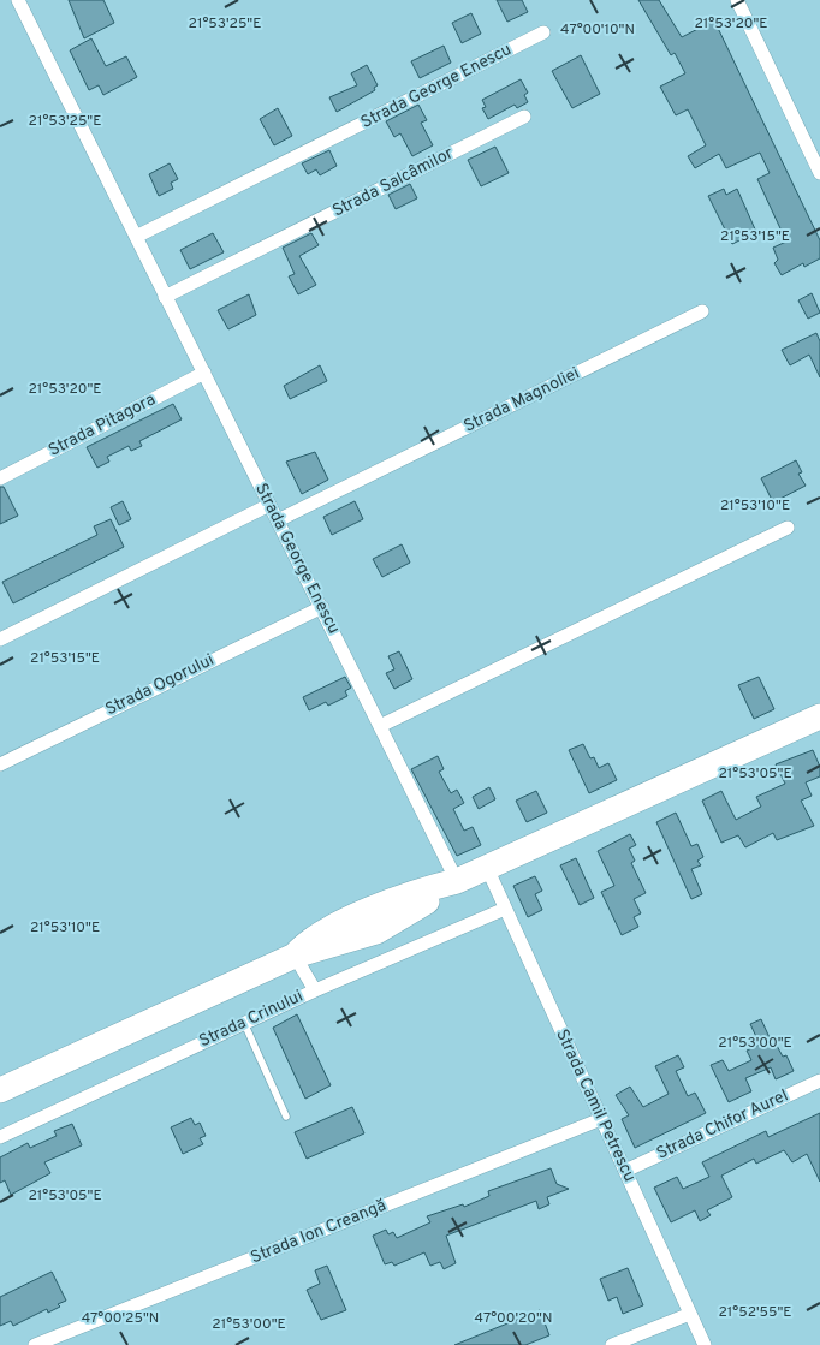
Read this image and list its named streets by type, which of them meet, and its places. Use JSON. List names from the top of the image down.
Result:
{
  "streets": {
    "street": [
      "Strada George Enescu",
      "Strada Salcâmilor",
      "Strada Magnoliei",
      "Strada Pitagora",
      "Strada Ogorului",
      "Strada Crinului",
      "Strada Camil Petrescu",
      "Strada Chifor Aurel",
      "Strada Ion Creangă"
    ]
  },
  "crossings": [
    ["Strada George Enescu", "Strada Salcâmilor"],
    ["Strada George Enescu", "Strada Magnoliei"],
    ["Strada George Enescu", "Strada Pitagora"],
    ["Strada George Enescu", "Strada Ogorului"],
    ["Strada Crinului", "Strada Camil Petrescu"],
    ["Strada Camil Petrescu", "Strada Chifor Aurel"],
    ["Strada Camil Petrescu", "Strada Ion Creangă"]
  ],
  "coordinates": [
    "21°53'25\"E",
    "21°53'20\"E",
    "47°00'10\"N",
    "21°53'15\"E",
    "21°53'10\"E",
    "21°53'05\"E",
    "21°53'00\"E",
    "21°52'55\"E",
    "47°00'25\"N",
    "47°00'20\"N"
  ]
}
